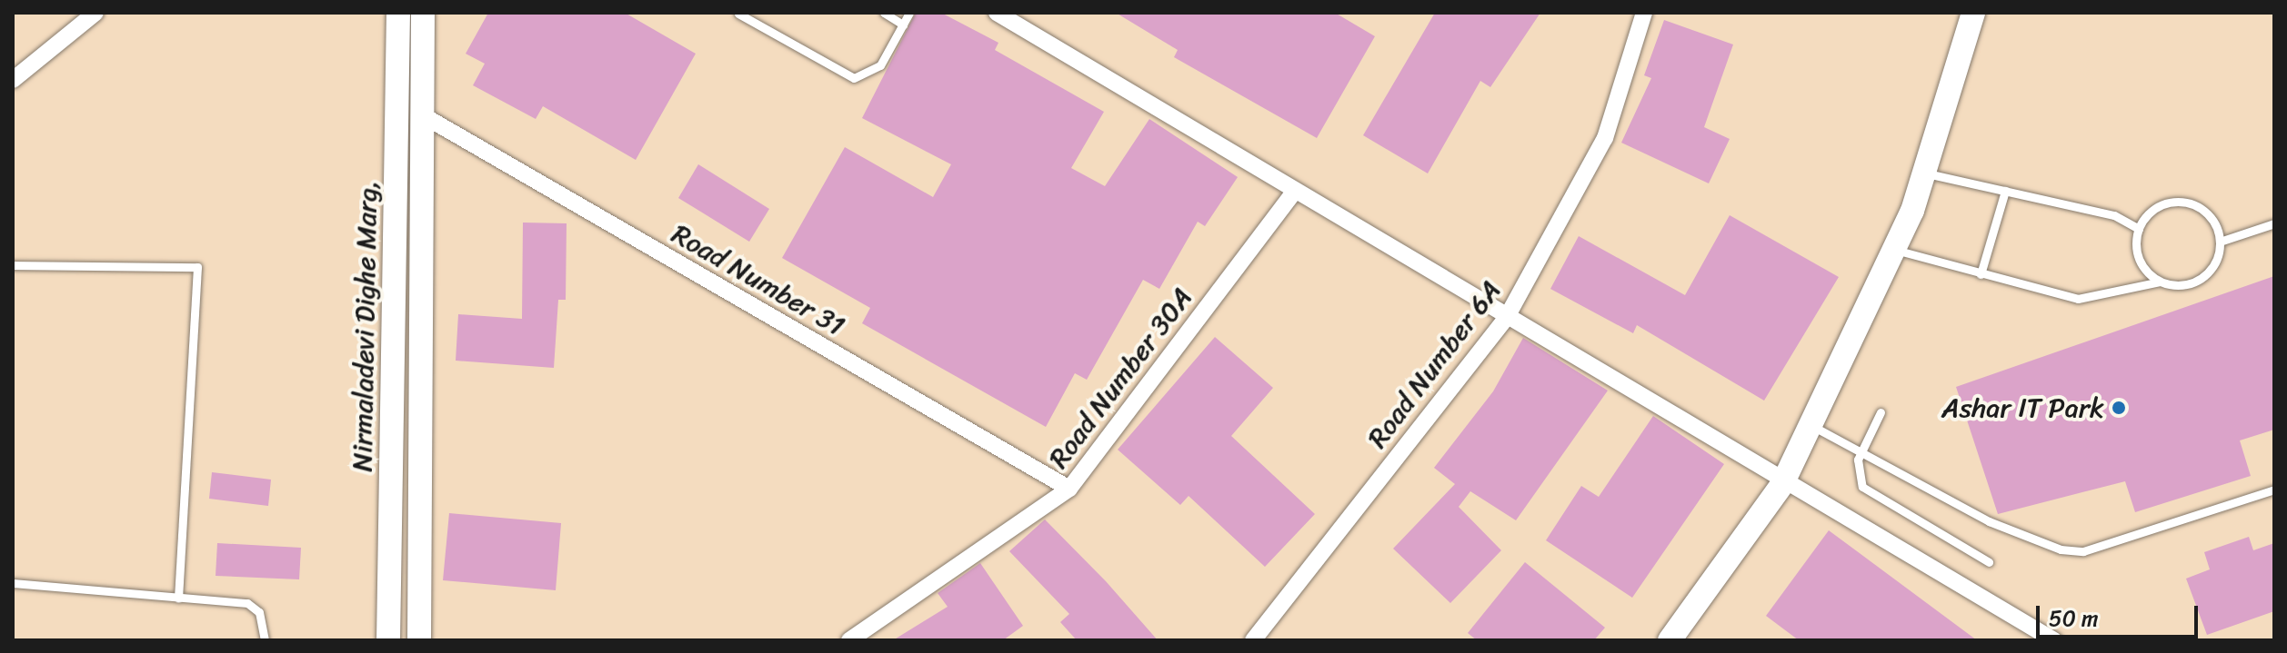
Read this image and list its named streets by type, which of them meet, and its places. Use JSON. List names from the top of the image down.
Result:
{
  "streets": {
    "main road": ["Nirmaladevi Dighe Marg,"],
    "street": ["Road Number 31", "Road Number 6A", "Road Number 30A"]
  },
  "crossings": [
    ["Road Number 31", "Nirmaladevi Dighe Marg,"],
    ["Road Number 31", "Road Number 30A"]
  ],
  "places": ["Ashar IT Park"],
  "scale_bar": "50 m"
}
